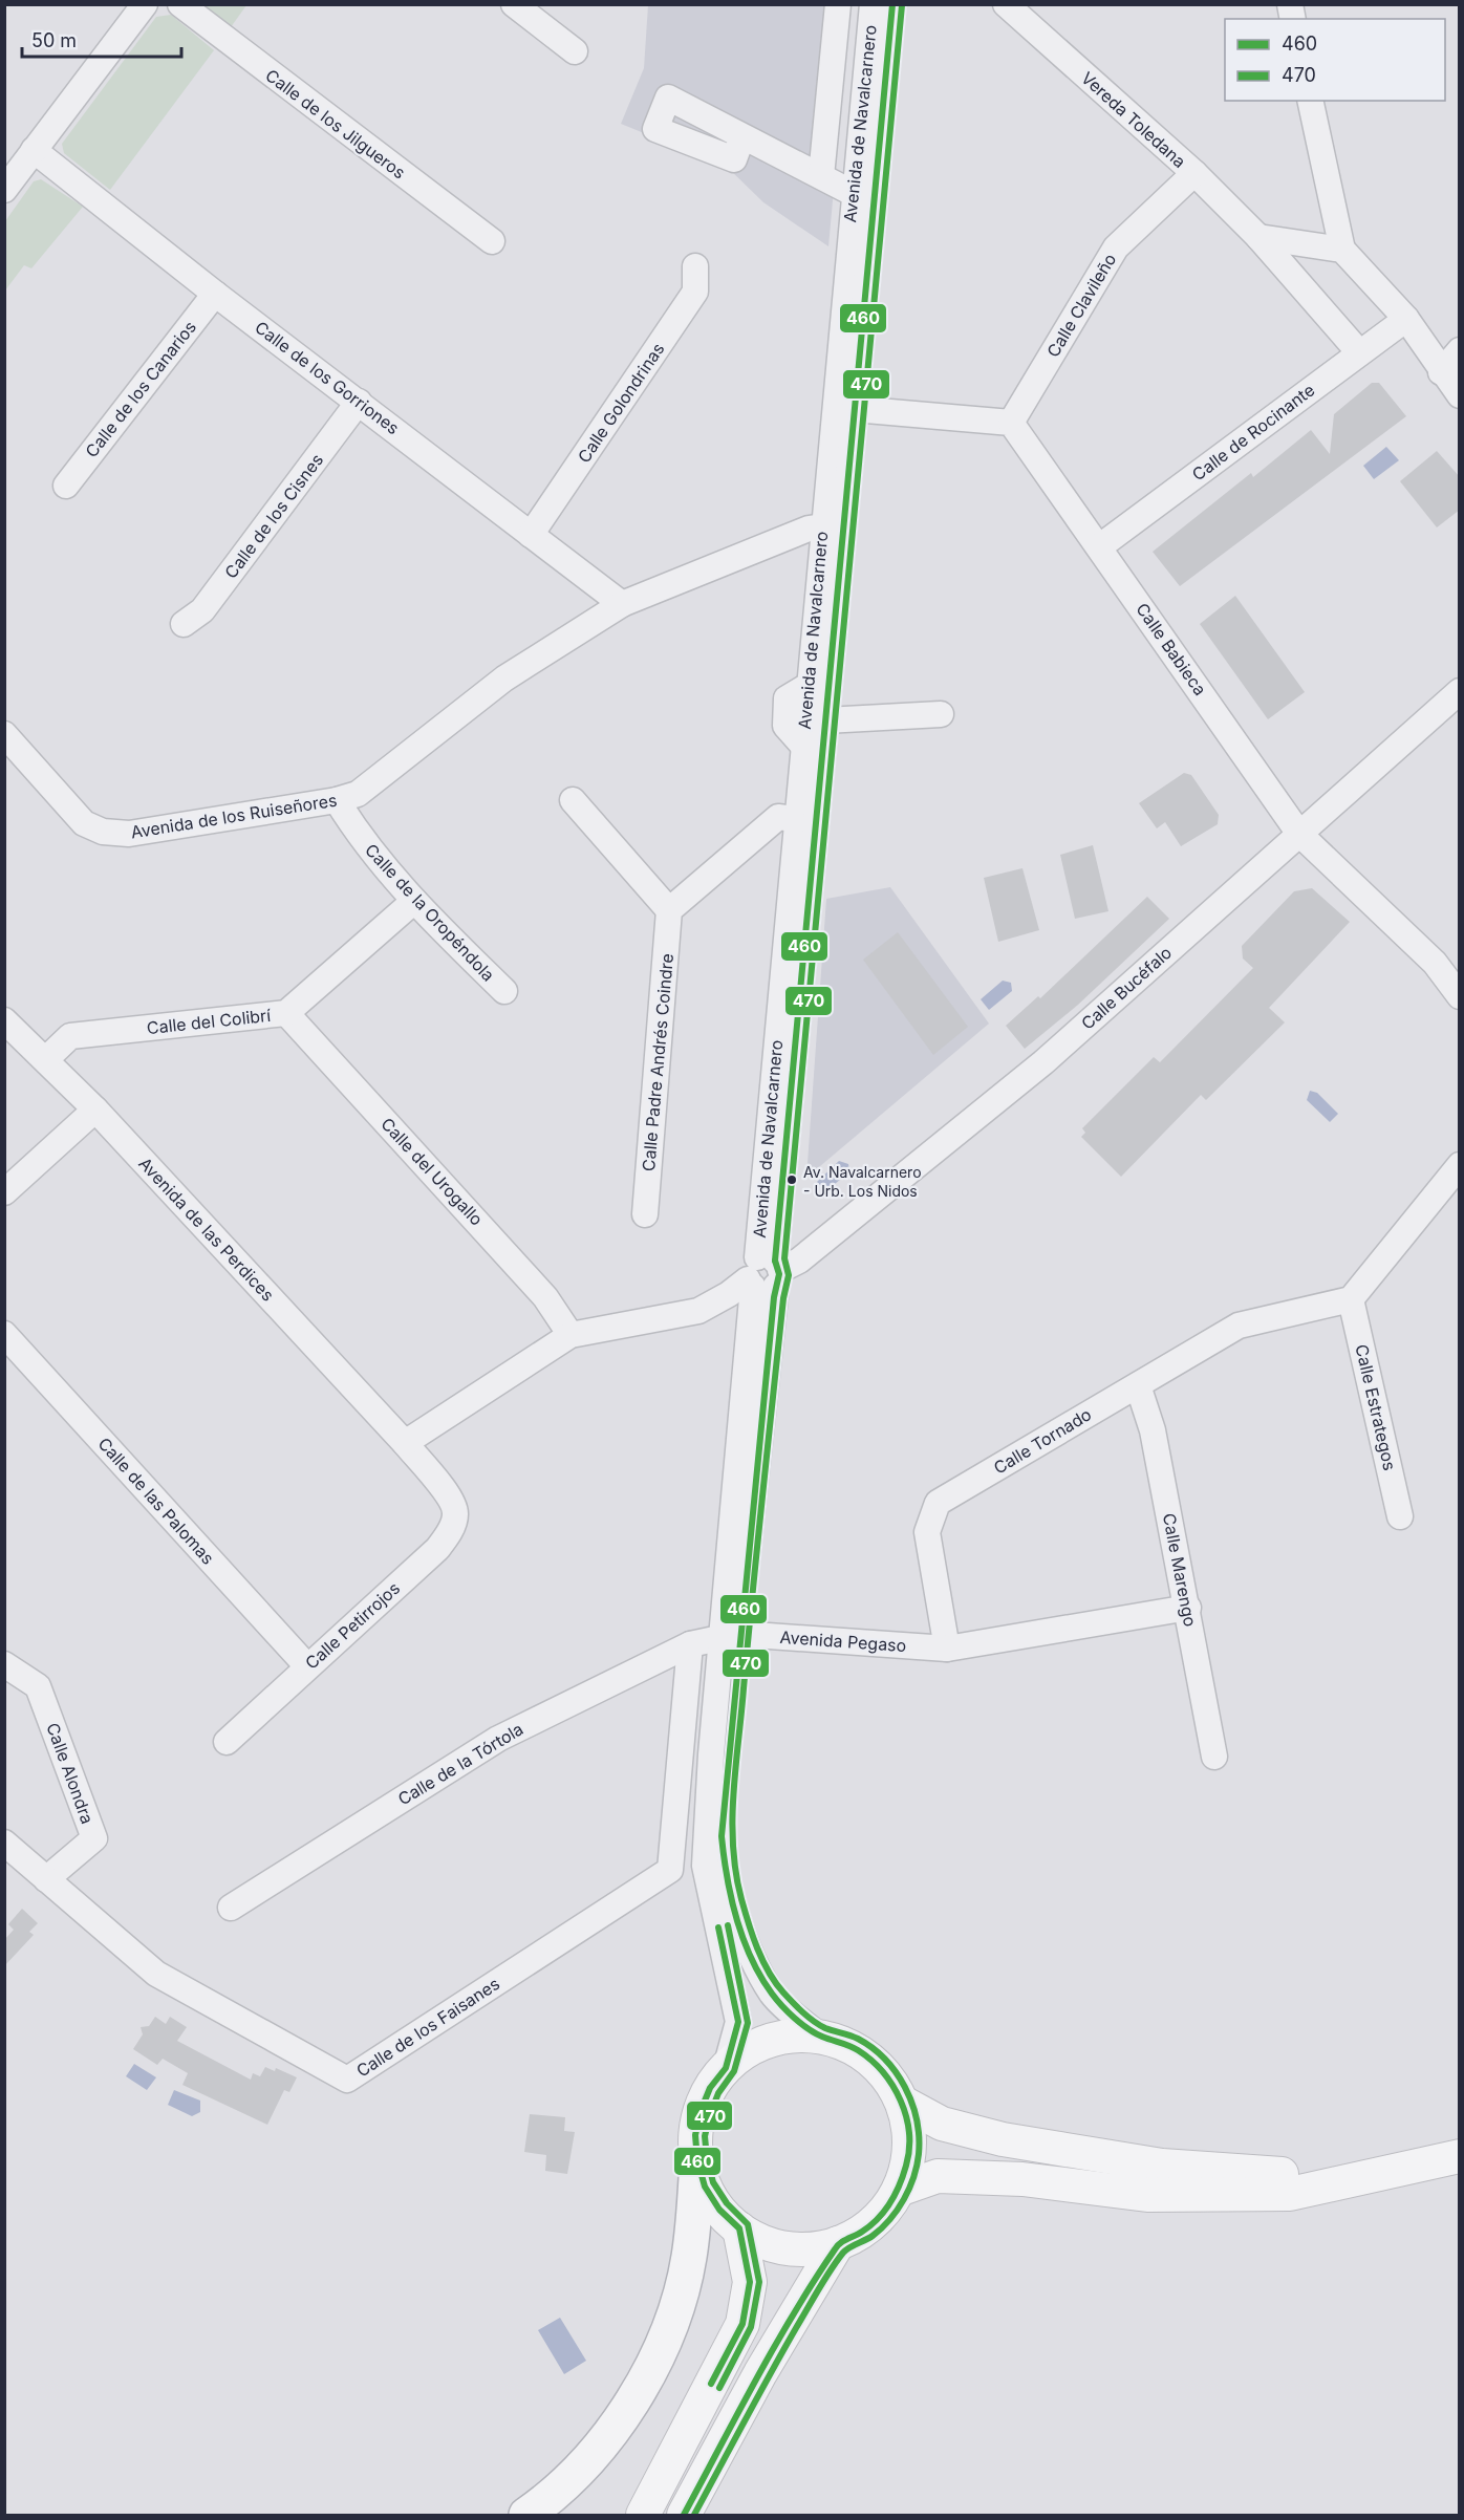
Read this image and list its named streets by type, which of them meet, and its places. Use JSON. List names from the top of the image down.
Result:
{
  "streets": {
    "street": [
      "Vereda Toledana",
      "Calle de los Jilgueros",
      "Avenida de Navalcarnero",
      "Calle Clavileño",
      "Calle de los Gorriones",
      "Calle de los Canarios",
      "Calle Golondrinas",
      "Calle de Rocinante",
      "Calle de los Cisnes",
      "Calle Babieca",
      "Avenida de los Ruiseñores",
      "Calle de la Oropéndola",
      "Calle Bucéfalo",
      "Calle del Colibrí",
      "Calle Padre Andrés Coindre",
      "Calle del Urogallo",
      "Avenida de las Perdices",
      "Calle Estrategos",
      "Calle Tornado",
      "Calle de las Palomas",
      "Calle Marengo",
      "Calle Petirrojos",
      "Avenida Pegaso",
      "Calle de la Tórtola",
      "Calle Alondra",
      "Calle de los Faisanes"
    ]
  },
  "crossings": [
    ["Vereda Toledana", "Calle Clavileño"],
    ["Vereda Toledana", "Calle de Rocinante"],
    ["Avenida de Navalcarnero", "Avenida de los Ruiseñores"],
    ["Avenida de Navalcarnero", "Calle Bucéfalo"],
    ["Avenida de Navalcarnero", "Avenida Pegaso"],
    ["Avenida de Navalcarnero", "Calle de la Tórtola"],
    ["Calle Clavileño", "Calle Babieca"],
    ["Calle de los Gorriones", "Calle de los Canarios"],
    ["Calle de los Gorriones", "Calle Golondrinas"],
    ["Calle de los Gorriones", "Calle de los Cisnes"],
    ["Calle de los Gorriones", "Avenida de los Ruiseñores"],
    ["Calle de Rocinante", "Calle Babieca"],
    ["Calle Babieca", "Calle Bucéfalo"],
    ["Avenida de los Ruiseñores", "Calle de la Oropéndola"],
    ["Calle de la Oropéndola", "Calle del Colibrí"],
    ["Calle del Colibrí", "Calle del Urogallo"],
    ["Calle del Colibrí", "Avenida de las Perdices"],
    ["Avenida de las Perdices", "Calle Petirrojos"],
    ["Calle Estrategos", "Calle Tornado"],
    ["Calle Tornado", "Calle Marengo"],
    ["Calle Tornado", "Avenida Pegaso"],
    ["Calle de las Palomas", "Calle Petirrojos"],
    ["Avenida Pegaso", "Calle de la Tórtola"],
    ["Calle de la Tórtola", "Calle de los Faisanes"],
    ["Calle Alondra", "Calle de los Faisanes"]
  ],
  "places": ["Av. Navalcarnero - Urb. Los Nidos"],
  "lines": ["transit line 460", "transit line 470"],
  "legend": ["460", "470"],
  "scale_bar": "50 m"
}
